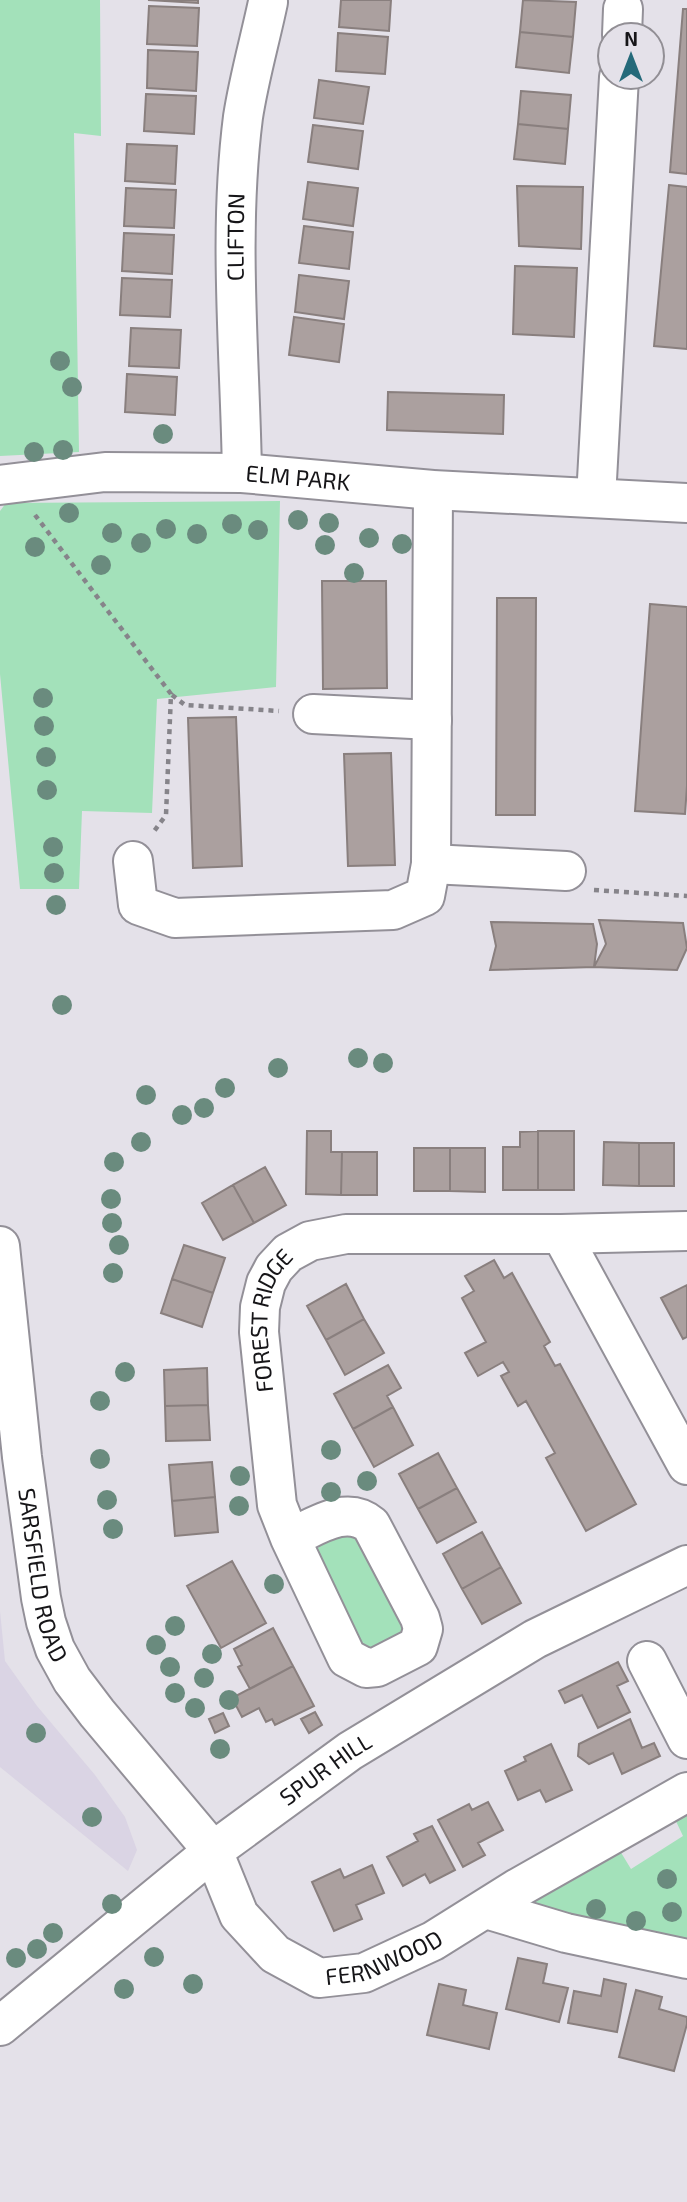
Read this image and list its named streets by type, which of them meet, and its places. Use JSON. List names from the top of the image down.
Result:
{
  "streets": {
    "street": [
      "CLIFTON",
      "ELM PARK",
      "FOREST RIDGE",
      "SARSFIELD ROAD",
      "SPUR HILL",
      "FERNWOOD"
    ]
  },
  "crossings": [
    ["CLIFTON", "ELM PARK"],
    ["SARSFIELD ROAD", "SPUR HILL"],
    ["SARSFIELD ROAD", "FERNWOOD"],
    ["SPUR HILL", "FERNWOOD"]
  ],
  "north": "top"
}
